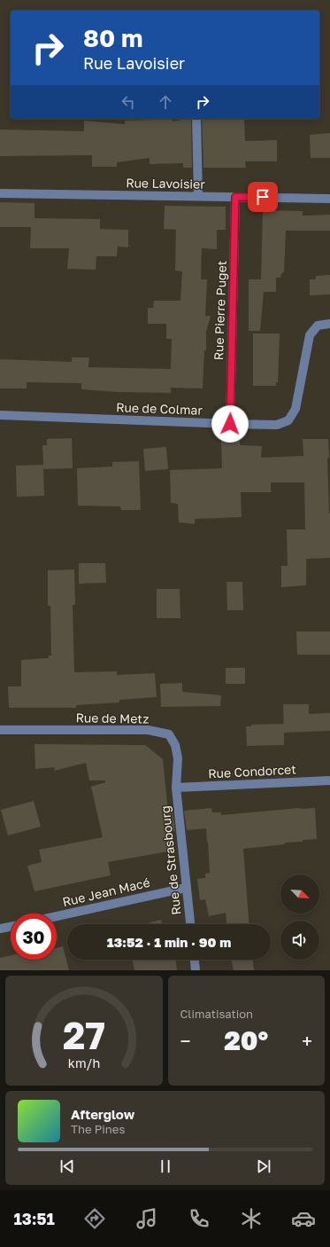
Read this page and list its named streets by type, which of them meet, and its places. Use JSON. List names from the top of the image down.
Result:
{
  "streets": {
    "street": [
      "Rue Lavoisier",
      "Rue Pierre Puget",
      "Rue de Colmar",
      "Rue de Metz",
      "Rue Condorcet",
      "Rue de Strasbourg",
      "Rue Jean Macé"
    ]
  },
  "crossings": [
    ["Rue Lavoisier", "Rue Pierre Puget"],
    ["Rue Pierre Puget", "Rue de Colmar"],
    ["Rue de Metz", "Rue Condorcet"],
    ["Rue de Metz", "Rue de Strasbourg"],
    ["Rue Condorcet", "Rue de Strasbourg"],
    ["Rue de Strasbourg", "Rue Jean Macé"]
  ],
  "north": "bottom right",
  "page": {
    "turn": ["80 m", "Rue Lavoisier"],
    "limit": "30",
    "trip": "13:52 · 1 min · 90 m",
    "tile": "Climatisation",
    "heat": ["−", "20°", "+"],
    "song": ["Afterglow", "The Pines"],
    "tabs": "13:51",
    "gauge": ["27", "km/h"]
  }
}
